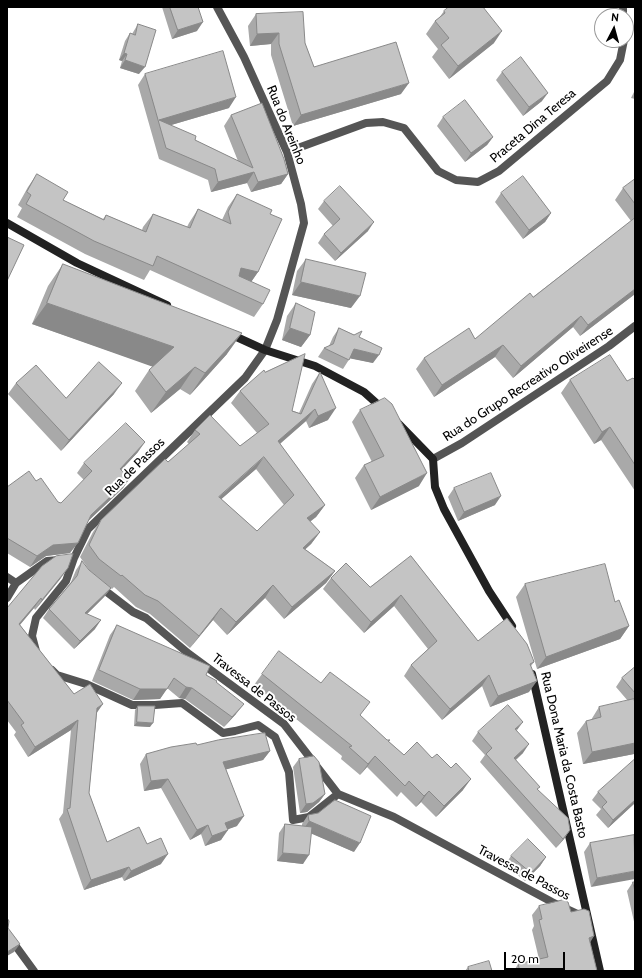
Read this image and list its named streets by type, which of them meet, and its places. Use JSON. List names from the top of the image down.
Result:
{
  "streets": {
    "street": [
      "Rua do Areinho",
      "Praceta Dina Teresa",
      "Rua do Grupo Recreativo Oliveirense",
      "Rua de Passos",
      "Travessa de Passos",
      "Rua Dona Maria da Costa Basto"
    ]
  },
  "crossings": [
    ["Rua do Areinho", "Praceta Dina Teresa"],
    ["Rua do Areinho", "Rua de Passos"],
    ["Rua de Passos", "Travessa de Passos"],
    ["Travessa de Passos", "Rua Dona Maria da Costa Basto"]
  ],
  "scale_bar": "20 m",
  "north": "top"
}
